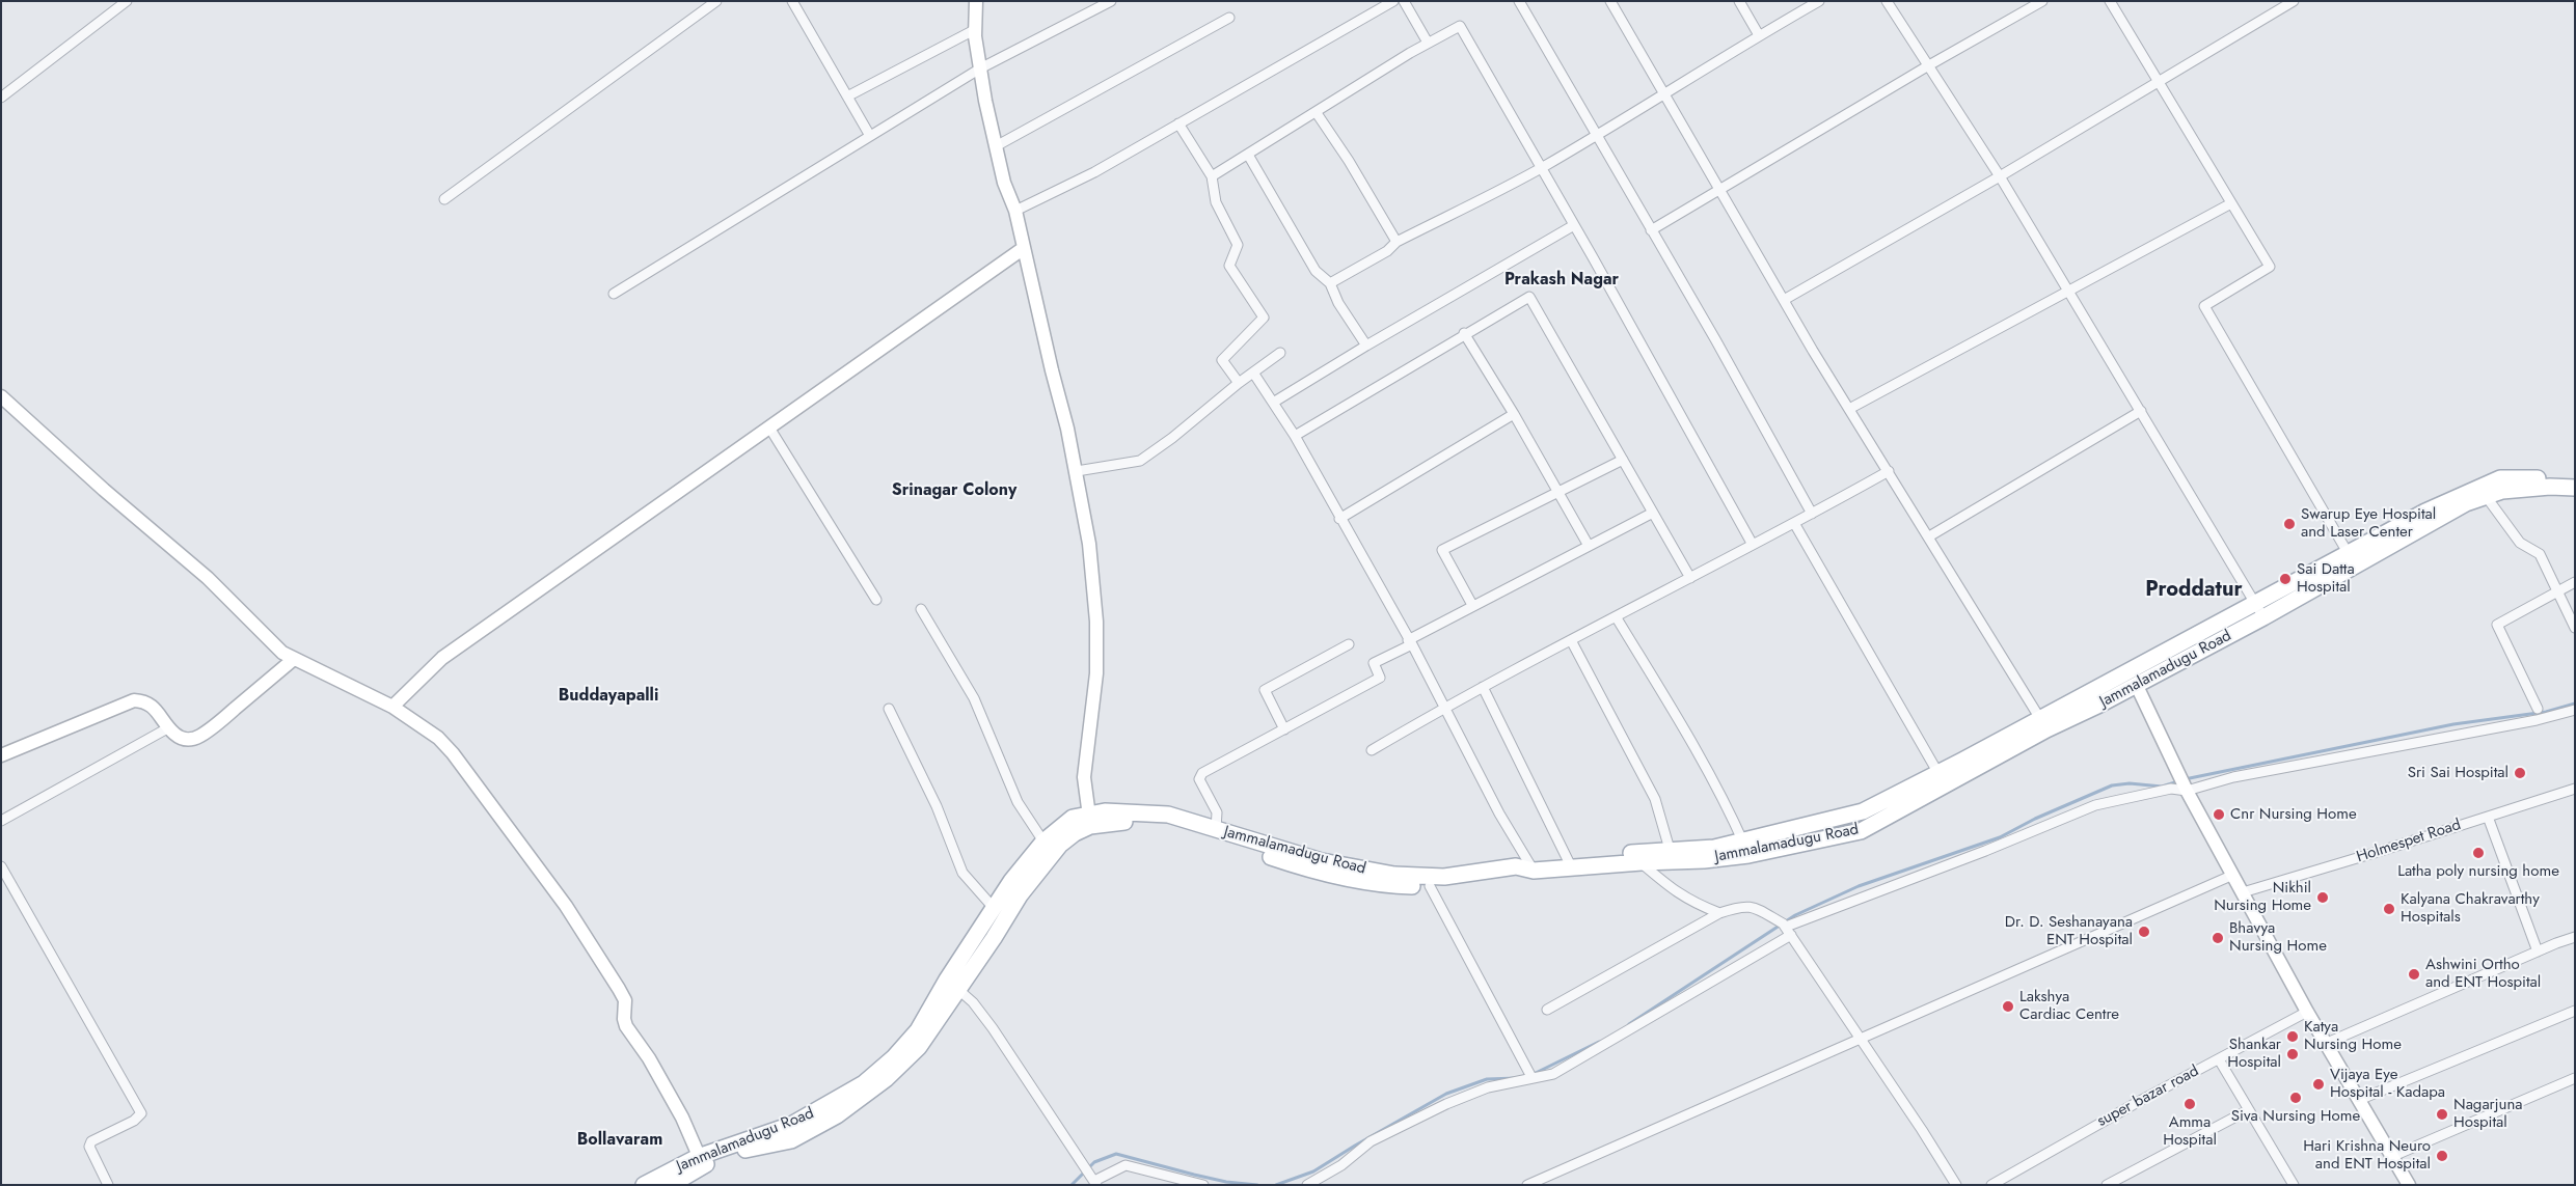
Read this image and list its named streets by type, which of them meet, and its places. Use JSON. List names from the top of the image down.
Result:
{
  "streets": {
    "main road": ["Jammalamadugu Road"],
    "street": ["Holmespet Road", "super bazar road"]
  },
  "districts": [
    "Prakash Nagar",
    "Srinagar Colony",
    "Proddatur",
    "Buddayapalli",
    "Bollavaram"
  ],
  "places": [
    "Swarup Eye Hospital and Laser Center",
    "Sai Datta Hospital",
    "Sri Sai Hospital",
    "Cnr Nursing Home",
    "Latha poly nursing home",
    "Nikhil Nursing Home",
    "Kalyana Chakravarthy Hospitals",
    "Dr. D. Seshanayana ENT Hospital",
    "Bhavya Nursing Home",
    "Ashwini Ortho and ENT Hospital",
    "Lakshya Cardiac Centre",
    "Katya Nursing Home",
    "Shankar Hospital",
    "Vijaya Eye Hospital - Kadapa",
    "Siva Nursing Home",
    "Amma Hospital",
    "Nagarjuna Hospital",
    "Hari Krishna Neuro and ENT Hospital"
  ]
}
